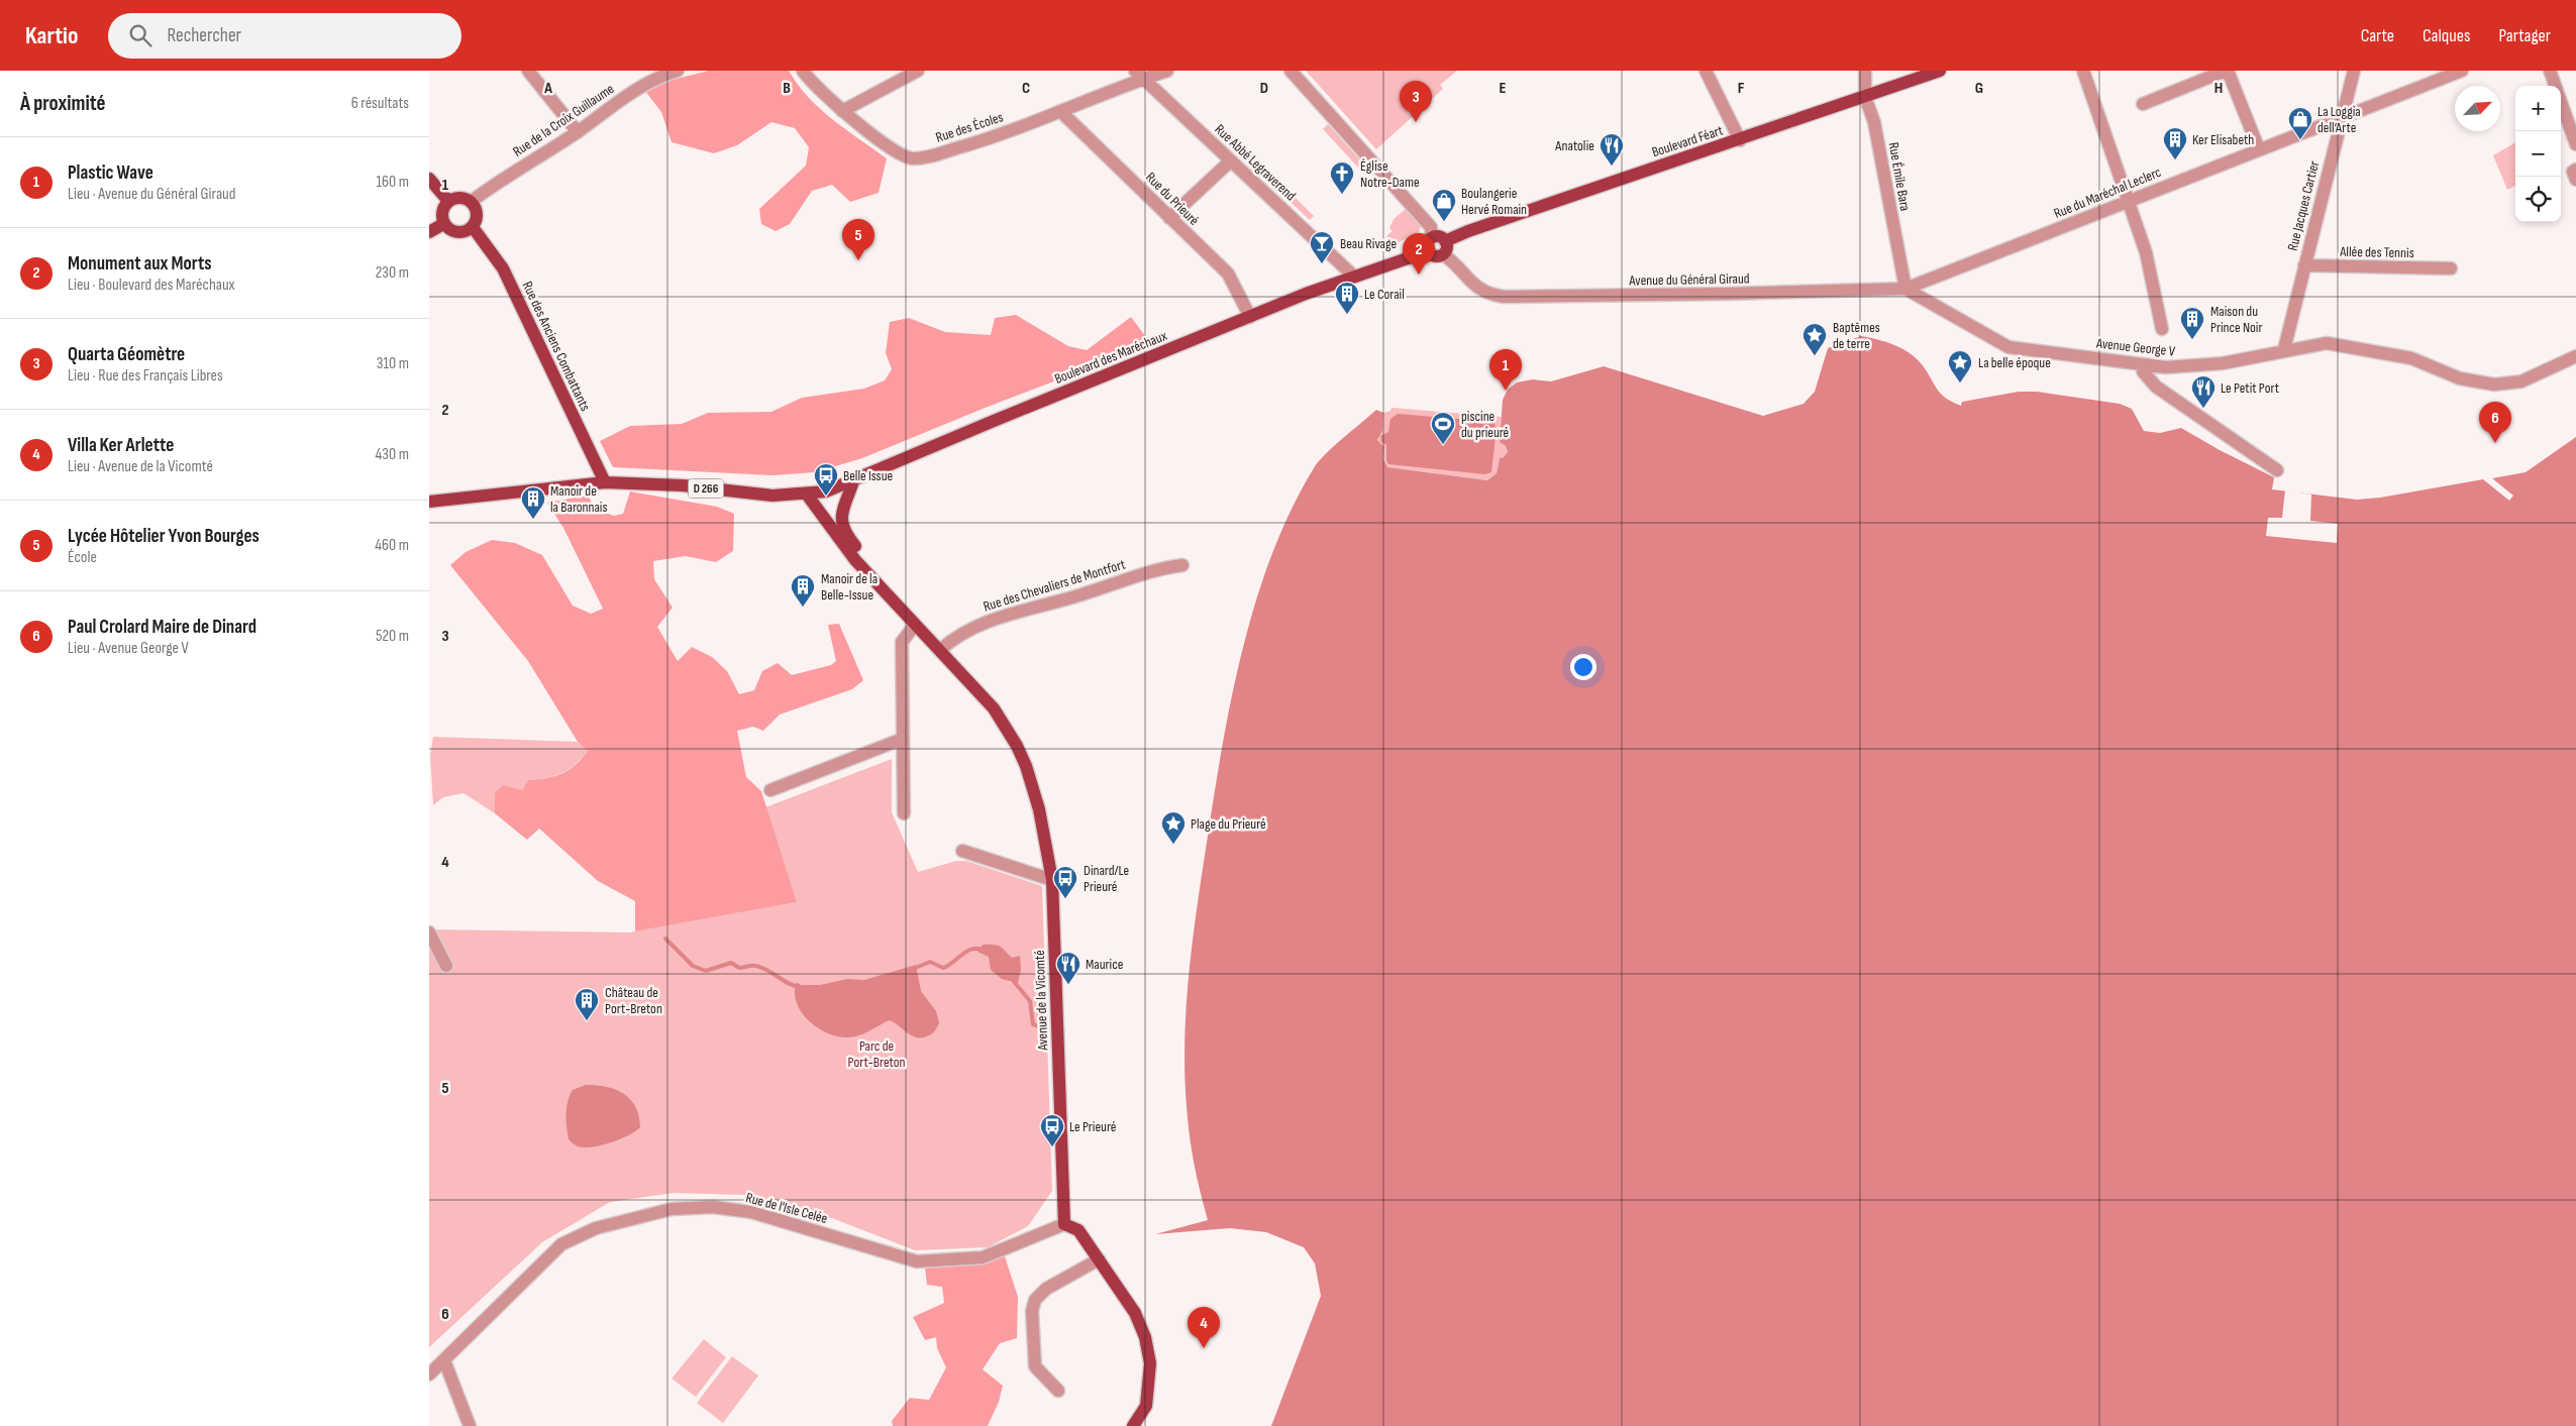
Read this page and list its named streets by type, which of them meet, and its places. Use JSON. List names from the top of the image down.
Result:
{
  "streets": {
    "main road": [
      "Boulevard Féart",
      "Rue des Anciens Combattants",
      "Boulevard des Maréchaux",
      "D 266",
      "Avenue de la Vicomté"
    ],
    "street": [
      "Rue de la Croix Guillaume",
      "Rue des Écoles",
      "Rue Abbé Legraverend",
      "Rue Émile Bara",
      "Rue du Maréchal Leclerc",
      "Rue du Prieuré",
      "Rue Jacques Cartier",
      "Allée des Tennis",
      "Avenue du Général Giraud",
      "Avenue George V",
      "Rue des Chevaliers de Montfort",
      "Rue de l'Isle Celée"
    ]
  },
  "crossings": [
    ["Rue de la Croix Guillaume", "Rue des Anciens Combattants"],
    ["Rue des Écoles", "Rue Abbé Legraverend"],
    ["Rue des Écoles", "Rue du Prieuré"],
    ["Boulevard Féart", "Rue Émile Bara"],
    ["Boulevard Féart", "Avenue du Général Giraud"],
    ["Rue Abbé Legraverend", "Boulevard des Maréchaux"],
    ["Rue Émile Bara", "Rue du Maréchal Leclerc"],
    ["Rue Émile Bara", "Avenue du Général Giraud"],
    ["Rue Émile Bara", "Avenue George V"],
    ["Rue du Maréchal Leclerc", "Rue Jacques Cartier"],
    ["Rue du Maréchal Leclerc", "Avenue du Général Giraud"],
    ["Rue du Maréchal Leclerc", "Avenue George V"],
    ["Rue du Prieuré", "Boulevard des Maréchaux"],
    ["Rue Jacques Cartier", "Allée des Tennis"],
    ["Rue Jacques Cartier", "Avenue George V"],
    ["Avenue du Général Giraud", "Avenue George V"],
    ["Rue des Anciens Combattants", "D 266"],
    ["Boulevard des Maréchaux", "D 266"],
    ["Boulevard des Maréchaux", "Avenue de la Vicomté"],
    ["D 266", "Avenue de la Vicomté"],
    ["Rue des Chevaliers de Montfort", "Avenue de la Vicomté"],
    ["Avenue de la Vicomté", "Rue de l'Isle Celée"]
  ],
  "parks": ["Parc de Port-Breton"],
  "places": {
    "shop": ["La Loggia dell’Arte", "Boulangerie Hervé Romain"],
    "building": [
      "Ker Elisabeth",
      "Le Corail",
      "Maison du Prince Noir",
      "Manoir de la Baronnais",
      "Manoir de la Belle-Issue",
      "Château de Port-Breton"
    ],
    "restaurant": ["Anatolie", "Le Petit Port", "Maurice"],
    "church": ["Église Notre-Dame"],
    "bar": ["Beau Rivage"],
    "place": ["Baptêmes de terre", "La belle époque", "Plage du Prieuré"],
    "sports": ["piscine du prieuré"],
    "bus stop": ["Belle Issue", "Dinard/Le Prieuré", "Le Prieuré"]
  },
  "north": "top right",
  "page": {
    "header": "Kartio",
    "search": "Rechercher",
    "nav": ["Carte", "Calques", "Partager"],
    "heading": ["À proximité", "6 résultats"],
    "pins": [
      "3",
      "5",
      "2",
      "1",
      "6",
      "4"
    ],
    "map_buttons": ["+", "−"],
    "list": [
      {
        "mark": "1",
        "name": "Plastic Wave",
        "note": "Lieu · Avenue du Général Giraud",
        "value": "160 m"
      },
      {
        "mark": "2",
        "name": "Monument aux Morts",
        "note": "Lieu · Boulevard des Maréchaux",
        "value": "230 m"
      },
      {
        "mark": "3",
        "name": "Quarta Géomètre",
        "note": "Lieu · Rue des Français Libres",
        "value": "310 m"
      },
      {
        "mark": "4",
        "name": "Villa Ker Arlette",
        "note": "Lieu · Avenue de la Vicomté",
        "value": "430 m"
      },
      {
        "mark": "5",
        "name": "Lycée Hôtelier Yvon Bourges",
        "note": "École",
        "value": "460 m"
      },
      {
        "mark": "6",
        "name": "Paul Crolard Maire de Dinard",
        "note": "Lieu · Avenue George V",
        "value": "520 m"
      }
    ]
  },
  "grid": {
    "columns": [
      "A",
      "B",
      "C",
      "D",
      "E",
      "F",
      "G",
      "H"
    ],
    "rows": [
      "1",
      "2",
      "3",
      "4",
      "5",
      "6"
    ]
  }
}
